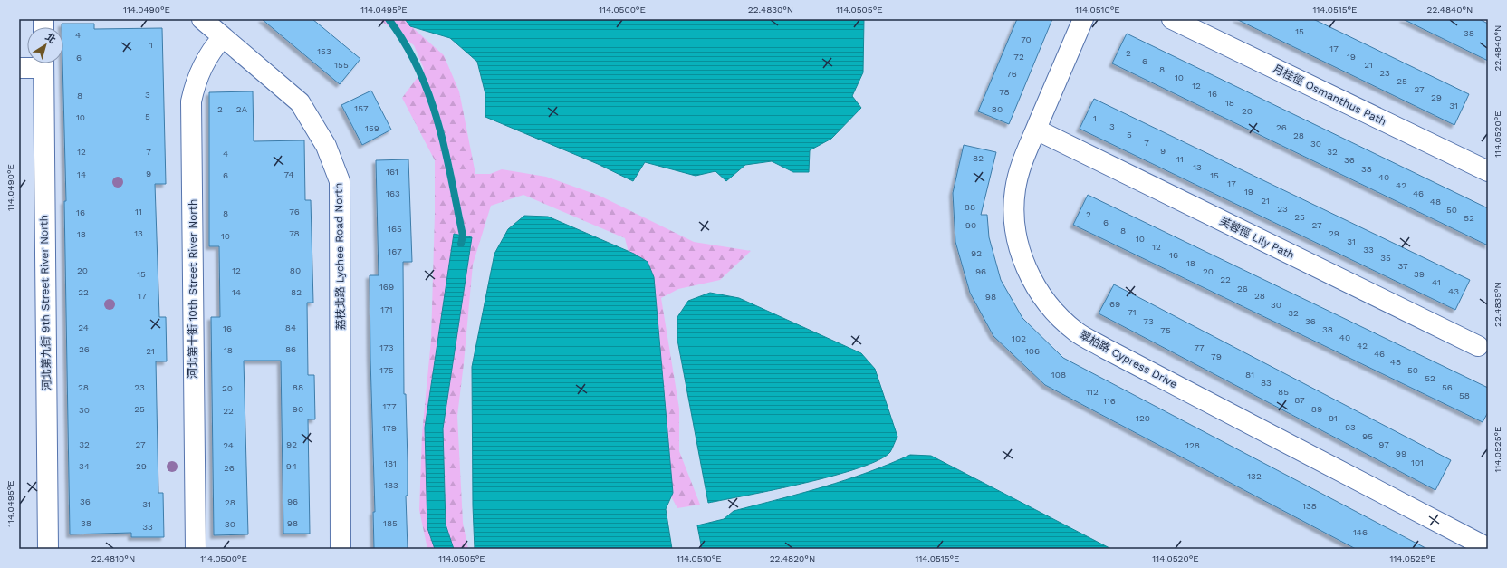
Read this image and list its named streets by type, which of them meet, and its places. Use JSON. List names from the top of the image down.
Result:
{
  "streets": {
    "street": [
      "月桂徑 Osmanthus Path",
      "芙蓉徑 Lily Path",
      "荔枝北路 Lychee Road North",
      "河北第十街 10th Street River North",
      "河北第九街 9th Street River North",
      "翠柏路 Cypress Drive"
    ]
  },
  "crossings": [
    ["芙蓉徑 Lily Path", "翠柏路 Cypress Drive"],
    ["荔枝北路 Lychee Road North", "河北第十街 10th Street River North"]
  ],
  "house_numbers": [
    "15",
    "38",
    "4",
    "70",
    "1",
    "17",
    "153",
    "2",
    "72",
    "19",
    "6",
    "6",
    "155",
    "21",
    "8",
    "23",
    "76",
    "10",
    "25",
    "12",
    "27",
    "78",
    "16",
    "3",
    "8",
    "29",
    "18",
    "31",
    "157",
    "2",
    "2A",
    "80",
    "20",
    "5",
    "10",
    "1",
    "3",
    "26",
    "159",
    "5",
    "28",
    "7",
    "30",
    "9",
    "12",
    "7",
    "32",
    "4",
    "82",
    "11",
    "36",
    "13",
    "38",
    "161",
    "9",
    "14",
    "74",
    "6",
    "15",
    "40",
    "17",
    "42",
    "19",
    "163",
    "46",
    "21",
    "48",
    "88",
    "23",
    "50",
    "11",
    "76",
    "16",
    "8",
    "2",
    "25",
    "52",
    "6",
    "90",
    "27",
    "165",
    "8",
    "13",
    "78",
    "29",
    "18",
    "10",
    "10",
    "31",
    "12",
    "33",
    "167",
    "92",
    "16",
    "35",
    "18",
    "37",
    "20",
    "12",
    "80",
    "96",
    "20",
    "15",
    "39",
    "22",
    "41",
    "169",
    "26",
    "43",
    "22",
    "14",
    "82",
    "17",
    "28",
    "98",
    "69",
    "30",
    "171",
    "71",
    "32",
    "73",
    "36",
    "24",
    "84",
    "16",
    "38",
    "75",
    "40",
    "102",
    "42",
    "173",
    "77",
    "26",
    "86",
    "18",
    "21",
    "106",
    "46",
    "79",
    "48",
    "175",
    "50",
    "108",
    "81",
    "52",
    "83",
    "28",
    "23",
    "88",
    "56",
    "20",
    "112",
    "85",
    "58",
    "87",
    "116",
    "177",
    "25",
    "90",
    "89",
    "30",
    "22",
    "120",
    "91",
    "93",
    "179",
    "95",
    "32",
    "27",
    "92",
    "97",
    "24",
    "128",
    "99",
    "101",
    "181",
    "34",
    "29",
    "94",
    "26",
    "132",
    "183",
    "36",
    "96",
    "28",
    "31",
    "138",
    "38",
    "98",
    "185",
    "30",
    "33",
    "146"
  ],
  "north": "top right",
  "coordinates": [
    "114.0490°E",
    "114.0495°E",
    "114.0500°E",
    "22.4830°N",
    "114.0505°E",
    "114.0510°E",
    "114.0515°E",
    "22.4840°N",
    "114.0520°E",
    "22.4835°N",
    "114.0525°E",
    "22.4810°N",
    "22.4820°N"
  ]
}
